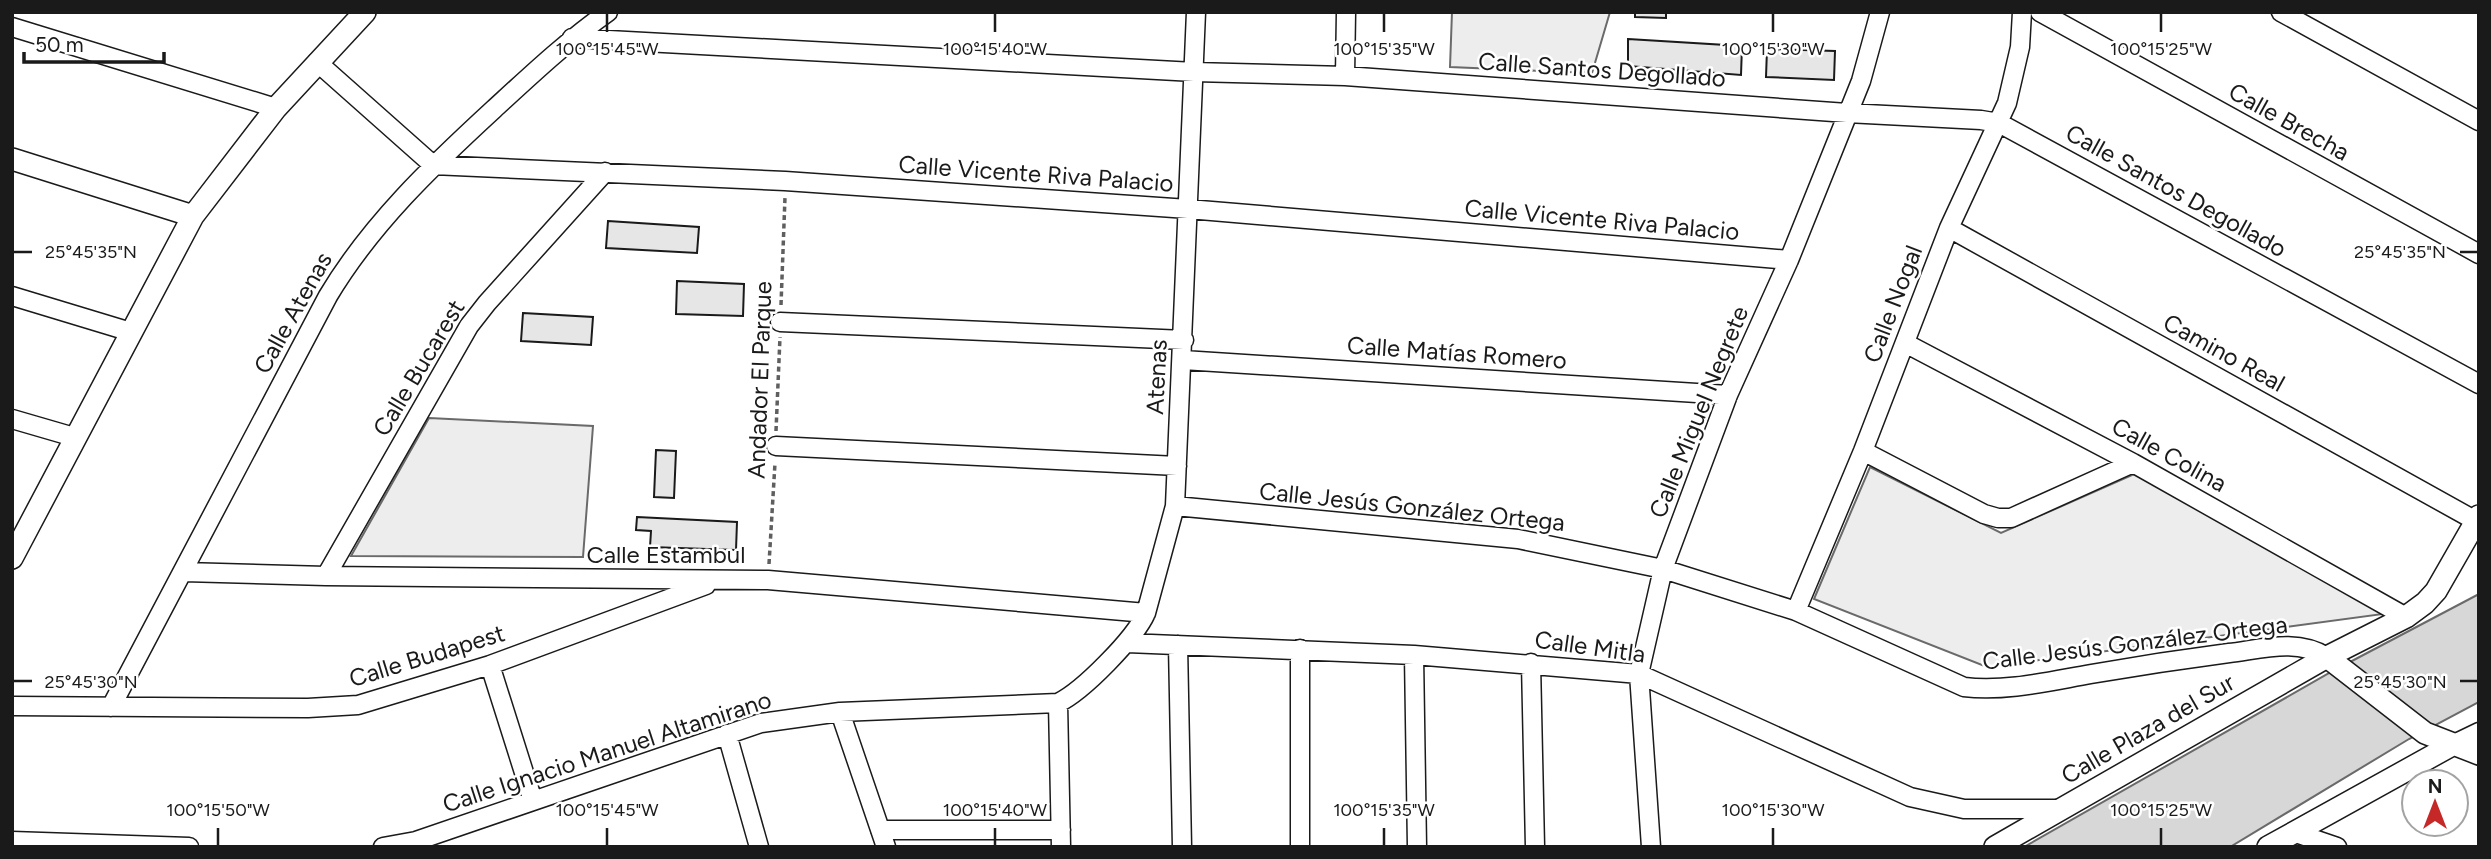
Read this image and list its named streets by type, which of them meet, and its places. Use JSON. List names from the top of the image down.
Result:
{
  "streets": {
    "street": [
      "Calle Santos Degollado",
      "Calle Brecha",
      "Calle Vicente Riva Palacio",
      "Calle Nogal",
      "Calle Atenas",
      "Calle Matías Romero",
      "Camino Real",
      "Calle Bucarest",
      "Atenas",
      "Calle Miguel Negrete",
      "Calle Colina",
      "Calle Jesús González Ortega",
      "Calle Estambul",
      "Calle Mitla",
      "Calle Budapest",
      "Calle Plaza del Sur",
      "Calle Ignacio Manuel Altamirano"
    ],
    "path": ["Andador El Parque"]
  },
  "crossings": [
    ["Calle Santos Degollado", "Calle Nogal"],
    ["Calle Santos Degollado", "Calle Atenas"],
    ["Calle Santos Degollado", "Atenas"],
    ["Calle Santos Degollado", "Calle Miguel Negrete"],
    ["Calle Vicente Riva Palacio", "Calle Atenas"],
    ["Calle Vicente Riva Palacio", "Calle Bucarest"],
    ["Calle Vicente Riva Palacio", "Atenas"],
    ["Calle Vicente Riva Palacio", "Andador El Parque"],
    ["Calle Vicente Riva Palacio", "Calle Miguel Negrete"],
    ["Calle Nogal", "Camino Real"],
    ["Calle Nogal", "Calle Colina"],
    ["Calle Nogal", "Calle Jesús González Ortega"],
    ["Calle Atenas", "Calle Estambul"],
    ["Calle Atenas", "Calle Budapest"],
    ["Calle Matías Romero", "Atenas"],
    ["Calle Matías Romero", "Calle Miguel Negrete"],
    ["Camino Real", "Calle Plaza del Sur"],
    ["Calle Bucarest", "Calle Estambul"],
    ["Atenas", "Calle Jesús González Ortega"],
    ["Atenas", "Calle Estambul"],
    ["Atenas", "Calle Mitla"],
    ["Atenas", "Calle Ignacio Manuel Altamirano"],
    ["Andador El Parque", "Calle Estambul"],
    ["Calle Miguel Negrete", "Calle Jesús González Ortega"],
    ["Calle Miguel Negrete", "Calle Mitla"],
    ["Calle Colina", "Calle Plaza del Sur"],
    ["Calle Jesús González Ortega", "Calle Plaza del Sur"],
    ["Calle Estambul", "Calle Budapest"],
    ["Calle Mitla", "Calle Plaza del Sur"]
  ],
  "scale_bar": "50 m",
  "north": "top",
  "coordinates": [
    "100°15'45\"W",
    "100°15'40\"W",
    "100°15'35\"W",
    "100°15'30\"W",
    "100°15'25\"W",
    "25°45'35\"N",
    "25°45'30\"N",
    "100°15'50\"W"
  ]
}
